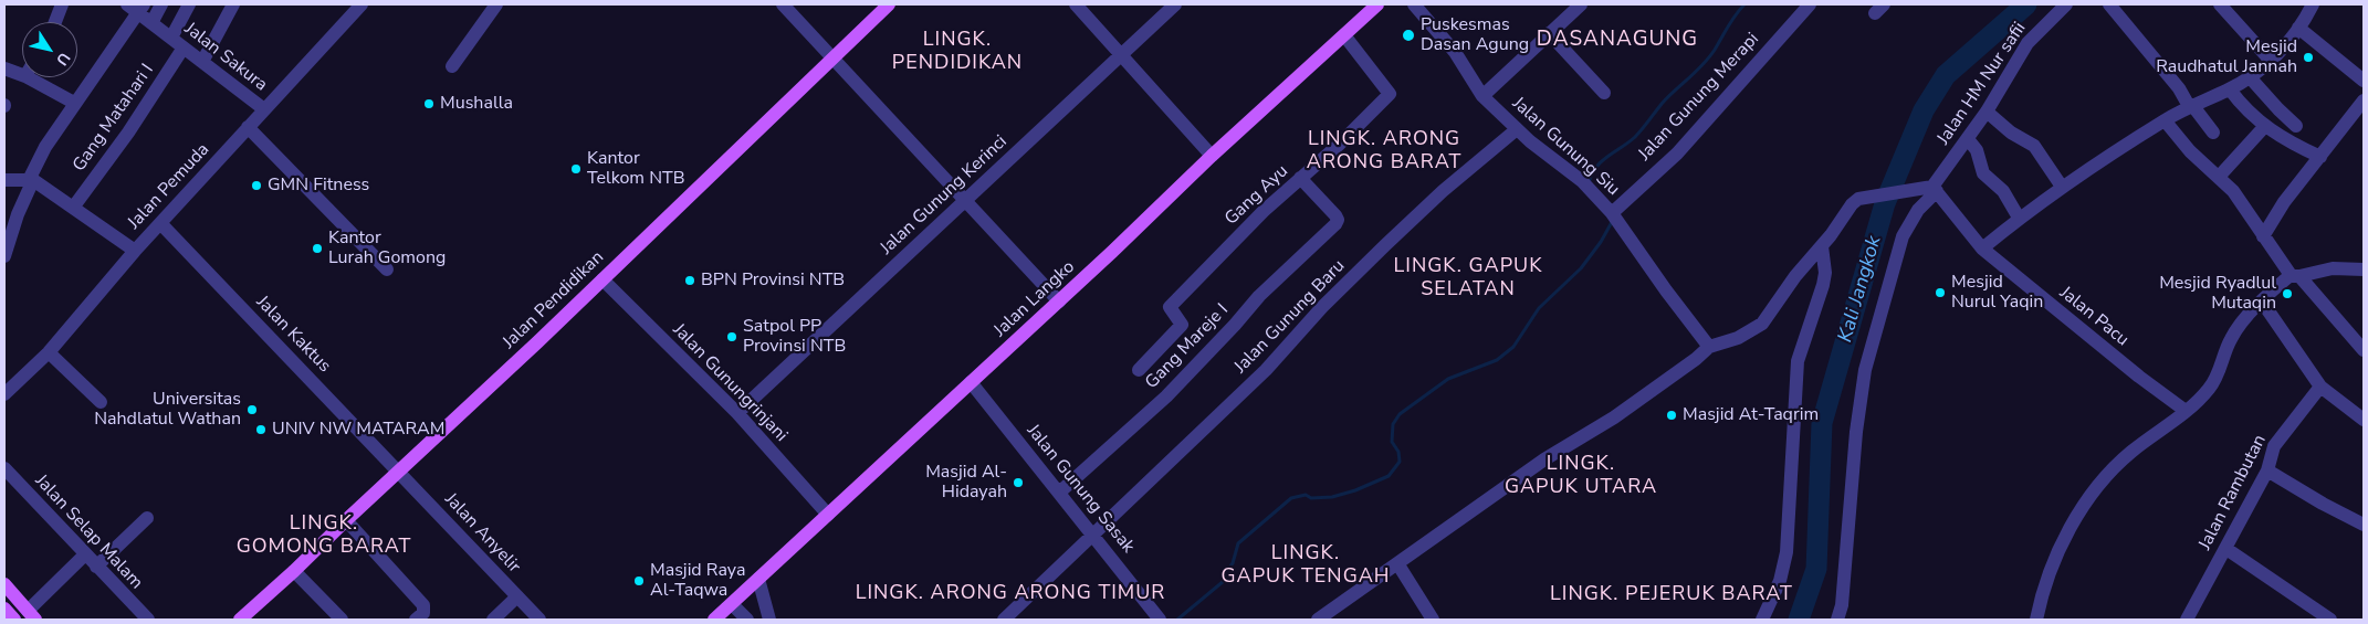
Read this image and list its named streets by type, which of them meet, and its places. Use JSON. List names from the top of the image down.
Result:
{
  "streets": {
    "main road": ["Jalan Langko", "Jalan Pendidikan"],
    "street": [
      "Jalan Sakura",
      "Jalan HM Nur safii",
      "Jalan Gunung Merapi",
      "Gang Matahari I",
      "Jalan Gunung Siu",
      "Jalan Pemuda",
      "Jalan Gunung Kerinci",
      "Gang Ayu",
      "Jalan Gunung Baru",
      "Jalan Pacu",
      "Jalan Kaktus",
      "Gang Mareje I",
      "Jalan Gunungrinjani",
      "Jalan Gunung Sasak",
      "Jalan Rambutan",
      "Jalan Selap Malam",
      "Jalan Anyelir"
    ]
  },
  "crossings": [
    ["Jalan Sakura", "Gang Matahari I"],
    ["Jalan Sakura", "Jalan Pemuda"],
    ["Jalan HM Nur safii", "Jalan Pacu"],
    ["Jalan Gunung Merapi", "Jalan Gunung Siu"],
    ["Jalan Gunung Siu", "Jalan Gunung Baru"],
    ["Jalan Pemuda", "Jalan Kaktus"],
    ["Jalan Gunung Kerinci", "Jalan Gunungrinjani"],
    ["Gang Ayu", "Jalan Langko"],
    ["Gang Ayu", "Gang Mareje I"],
    ["Jalan Langko", "Jalan Gunungrinjani"],
    ["Jalan Langko", "Jalan Gunung Sasak"],
    ["Jalan Pendidikan", "Jalan Kaktus"],
    ["Jalan Pendidikan", "Jalan Gunungrinjani"],
    ["Jalan Pendidikan", "Jalan Anyelir"],
    ["Jalan Gunung Baru", "Jalan Gunung Sasak"],
    ["Jalan Kaktus", "Jalan Anyelir"],
    ["Gang Mareje I", "Jalan Gunung Sasak"]
  ],
  "districts": [
    "DASANAGUNG",
    "LINGK. PENDIDIKAN",
    "LINGK. ARONG ARONG BARAT",
    "LINGK. GAPUK SELATAN",
    "LINGK. GAPUK UTARA",
    "LINGK. GOMONG BARAT",
    "LINGK. GAPUK TENGAH",
    "LINGK. ARONG ARONG TIMUR",
    "LINGK. PEJERUK BARAT"
  ],
  "water": ["Kali Jangkok"],
  "places": [
    "Puskesmas Dasan Agung",
    "Mesjid Raudhatul Jannah",
    "Mushalla",
    "Kantor Telkom NTB",
    "GMN Fitness",
    "Kantor Lurah Gomong",
    "BPN Provinsi NTB",
    "Mesjid Nurul Yaqin",
    "Mesjid Ryadlul Mutaqin",
    "Satpol PP Provinsi NTB",
    "Universitas Nahdlatul Wathan",
    "Masjid At-Taqrim",
    "UNIV NW MATARAM",
    "Masjid Al- Hidayah",
    "Masjid Raya Al-Taqwa"
  ],
  "north": "bottom right"
}
